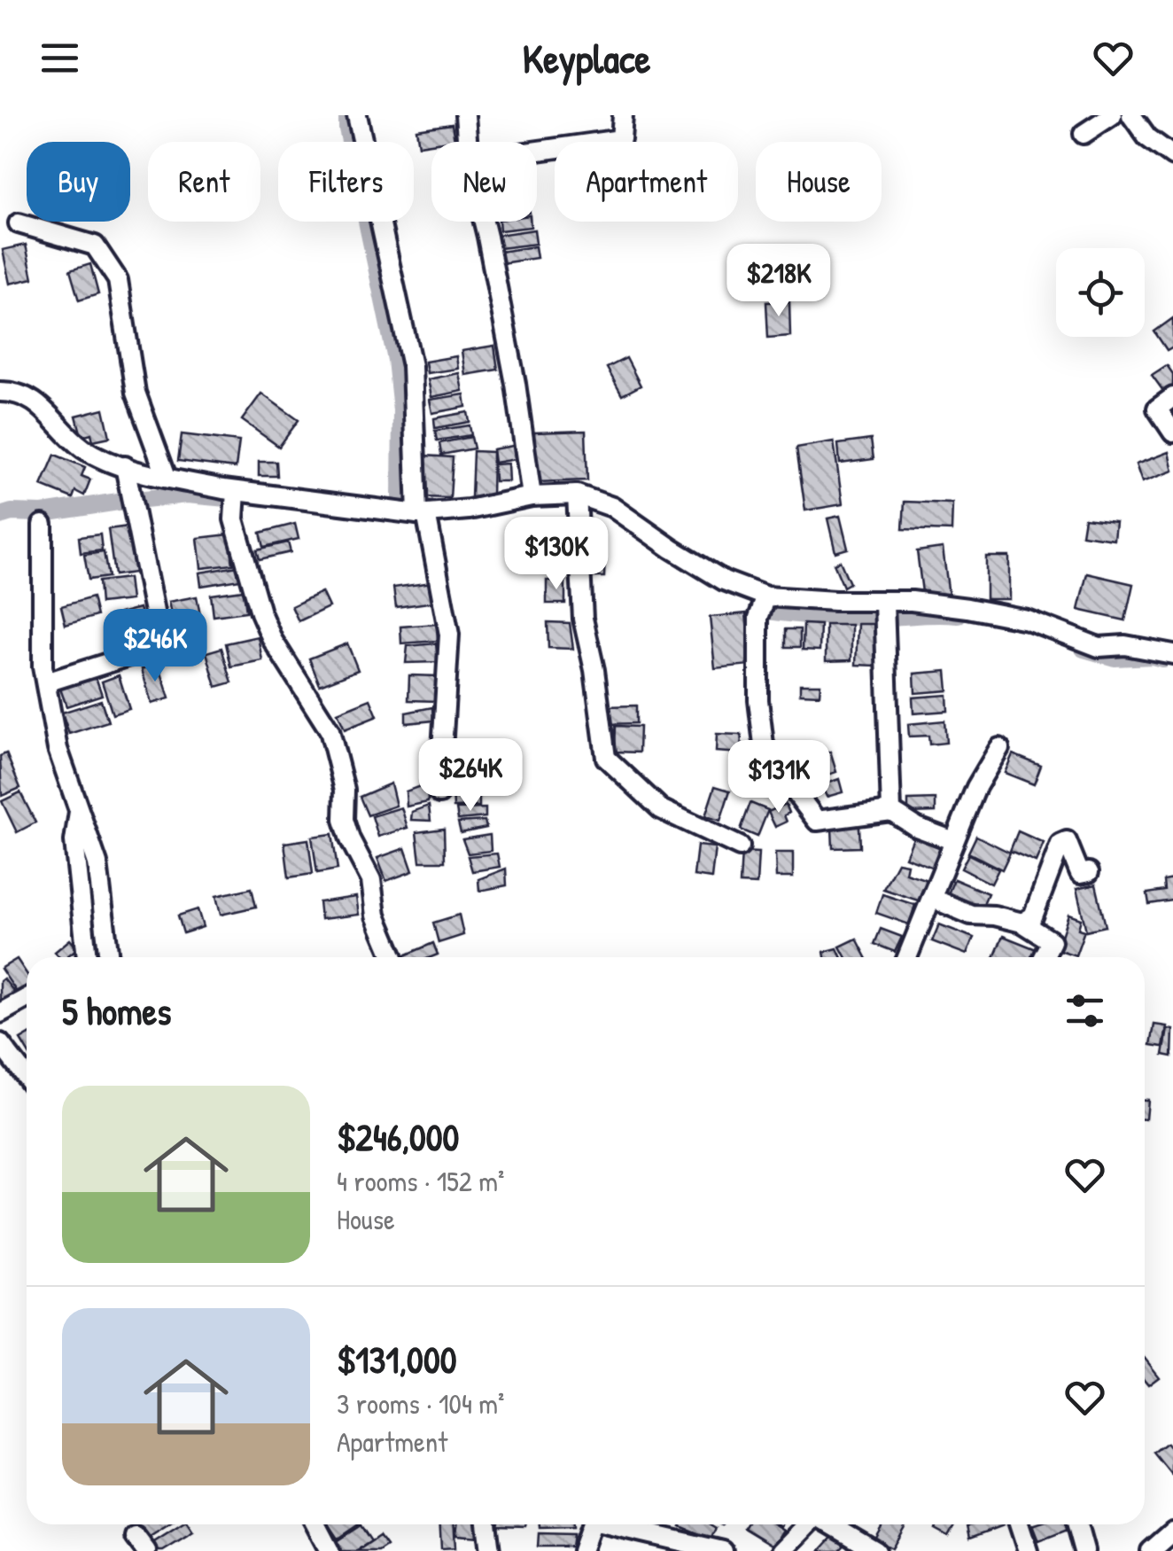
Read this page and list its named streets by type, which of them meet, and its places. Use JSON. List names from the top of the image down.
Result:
{
  "page": {
    "header": "Keyplace",
    "chip": [
      "Buy",
      "Rent",
      "Filters",
      "New",
      "Apartment",
      "House"
    ],
    "price": [
      "$218K",
      "$130K",
      "$246K",
      "$264K",
      "$131K"
    ],
    "heading": "5 homes",
    "list": [
      {
        "name": "$246,000",
        "note": "4 rooms · 152 m² · House"
      },
      {
        "name": "$131,000",
        "note": "3 rooms · 104 m² · Apartment"
      }
    ]
  }
}
